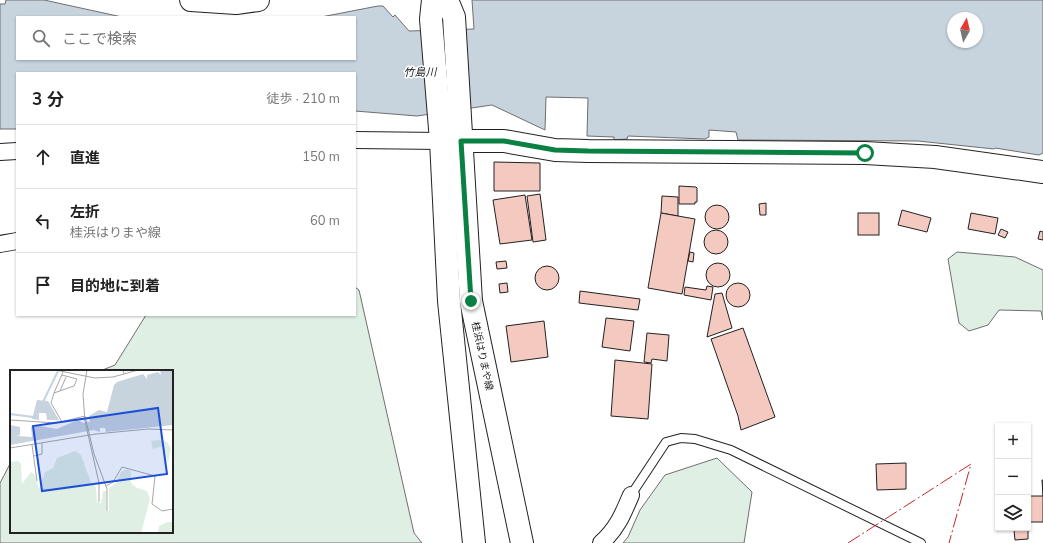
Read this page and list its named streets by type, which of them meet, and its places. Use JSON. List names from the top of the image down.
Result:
{
  "streets": {
    "main road": ["桂浜はりまや線"]
  },
  "water": ["竹島川"],
  "north": "top",
  "page": {
    "search": "ここで検索",
    "heading": ["3 分", "徒歩 · 210 m"],
    "list": [
      ["直進", "150 m"],
      ["左折", "桂浜はりまや線", "60 m"],
      "目的地に到着"
    ],
    "map_buttons": ["+", "−"]
  }
}
